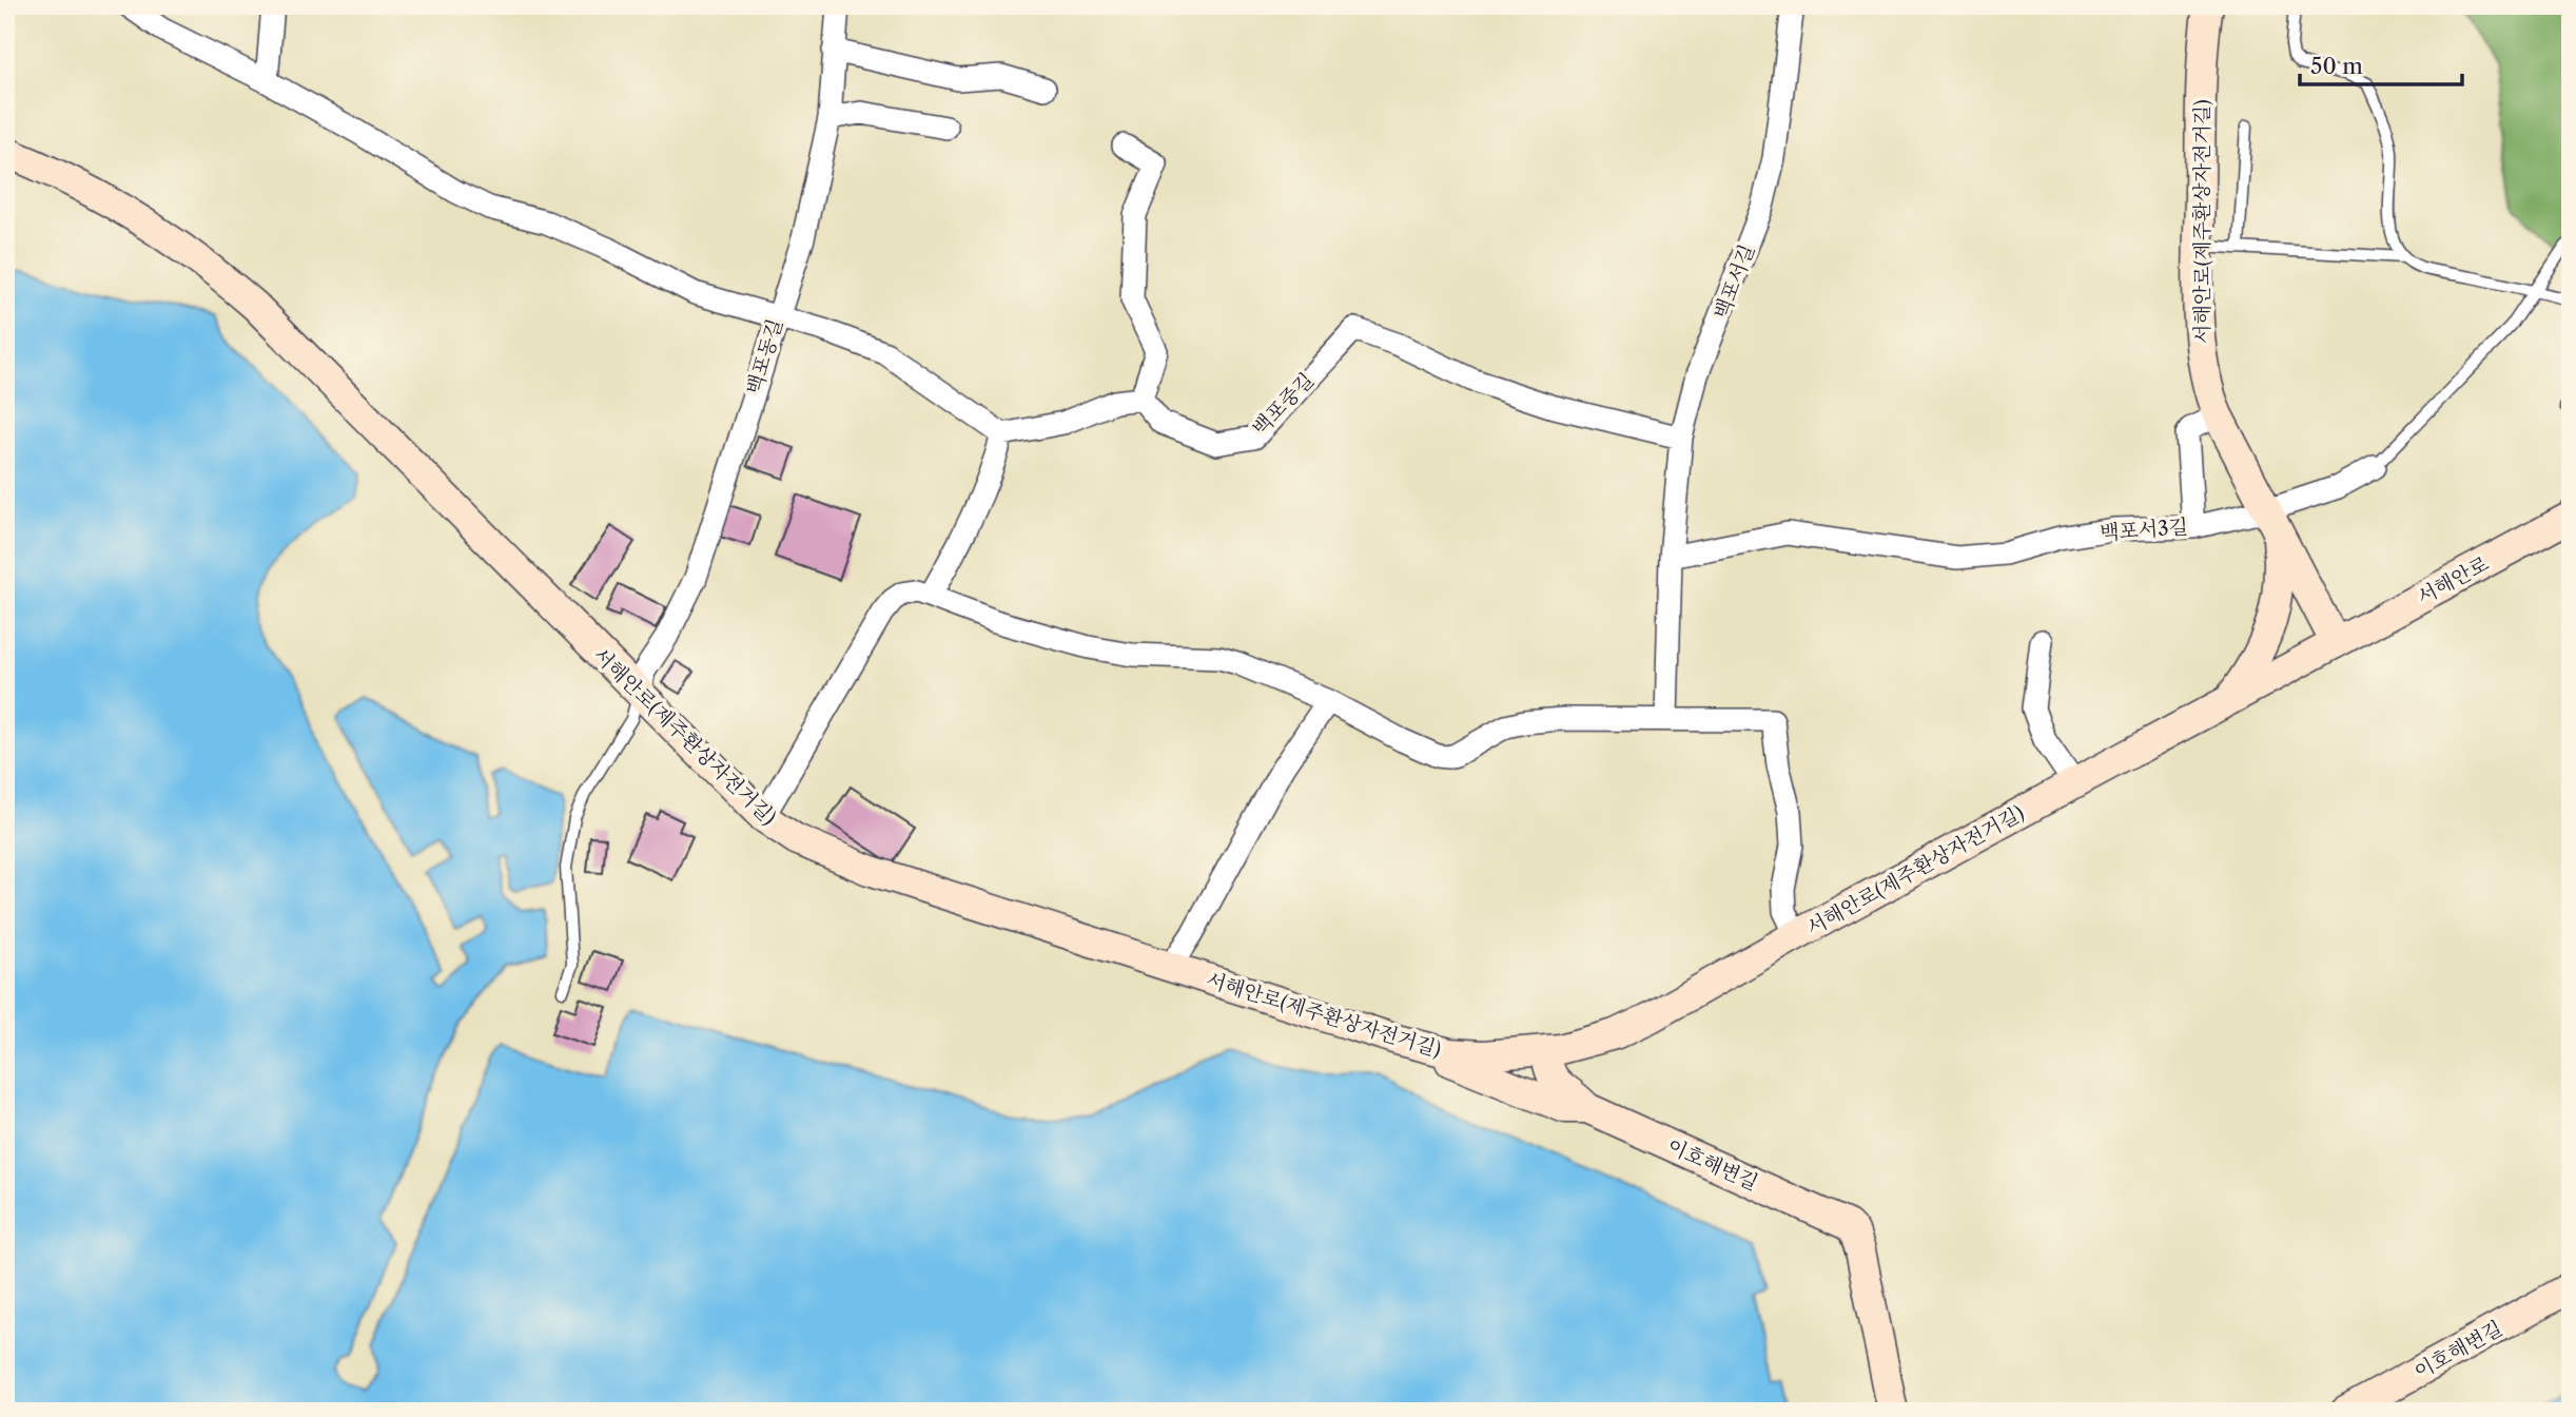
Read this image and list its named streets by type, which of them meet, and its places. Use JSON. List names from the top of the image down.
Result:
{
  "streets": {
    "street": [
      "서해안로(제주환상자전거길)",
      "백포서길",
      "백포동길",
      "백포중길",
      "백포서3길",
      "서해안로",
      "이호해변길"
    ]
  },
  "crossings": [
    ["서해안로(제주환상자전거길)", "백포동길"],
    ["서해안로(제주환상자전거길)", "백포서3길"],
    ["서해안로(제주환상자전거길)", "서해안로"],
    ["서해안로(제주환상자전거길)", "이호해변길"],
    ["백포서길", "백포중길"],
    ["백포서길", "백포서3길"]
  ],
  "scale_bar": "50 m"
}
